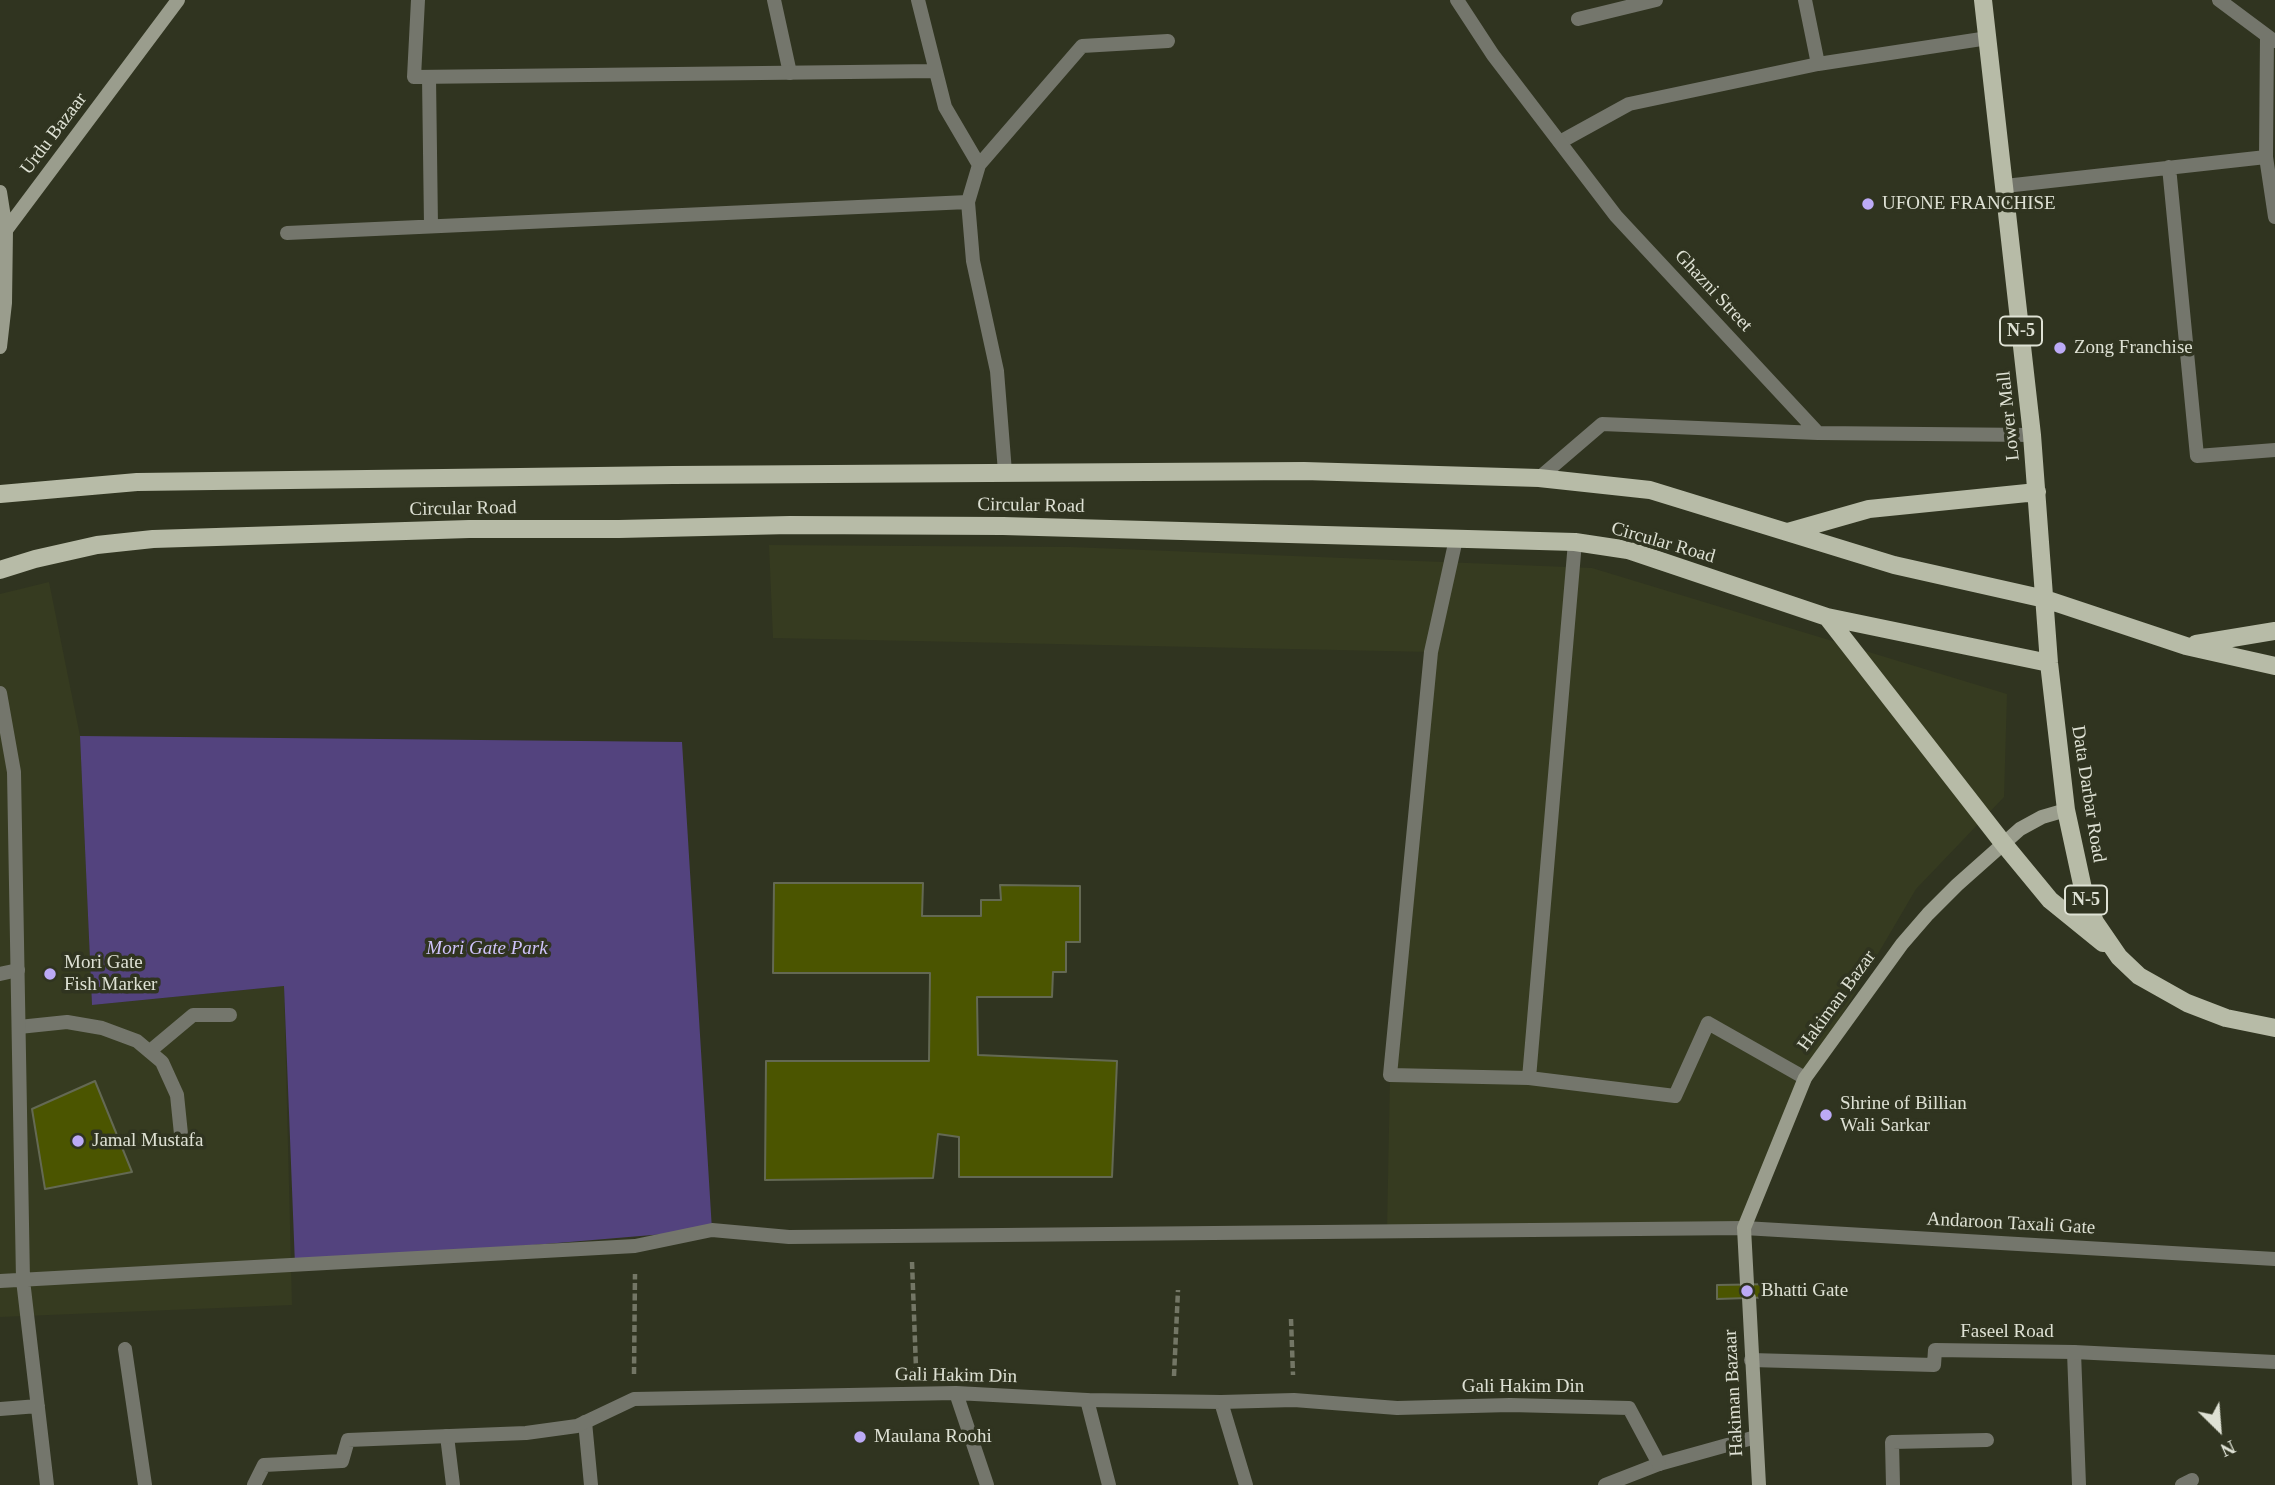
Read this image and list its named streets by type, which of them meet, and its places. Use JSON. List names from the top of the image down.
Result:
{
  "streets": {
    "main road": [
      "N-5",
      "Lower Mall",
      "Circular Road",
      "Data Darbar Road"
    ],
    "street": [
      "Urdu Bazaar",
      "Ghazni Street",
      "Hakiman Bazar",
      "Andaroon Taxali Gate",
      "Faseel Road",
      "Gali Hakim Din",
      "Hakiman Bazaar"
    ]
  },
  "crossings": [
    ["Lower Mall", "Circular Road"],
    ["Lower Mall", "Data Darbar Road"],
    ["Circular Road", "Data Darbar Road"],
    ["Data Darbar Road", "Hakiman Bazar"],
    ["Hakiman Bazar", "Andaroon Taxali Gate"],
    ["Hakiman Bazar", "Hakiman Bazaar"],
    ["Faseel Road", "Hakiman Bazaar"]
  ],
  "parks": ["Mori Gate Park"],
  "places": [
    "UFONE FRANCHISE",
    "Zong Franchise",
    "Mori Gate Fish Marker",
    "Shrine of Billian Wali Sarkar",
    "Jamal Mustafa",
    "Bhatti Gate",
    "Maulana Roohi"
  ],
  "north": "bottom right"
}
